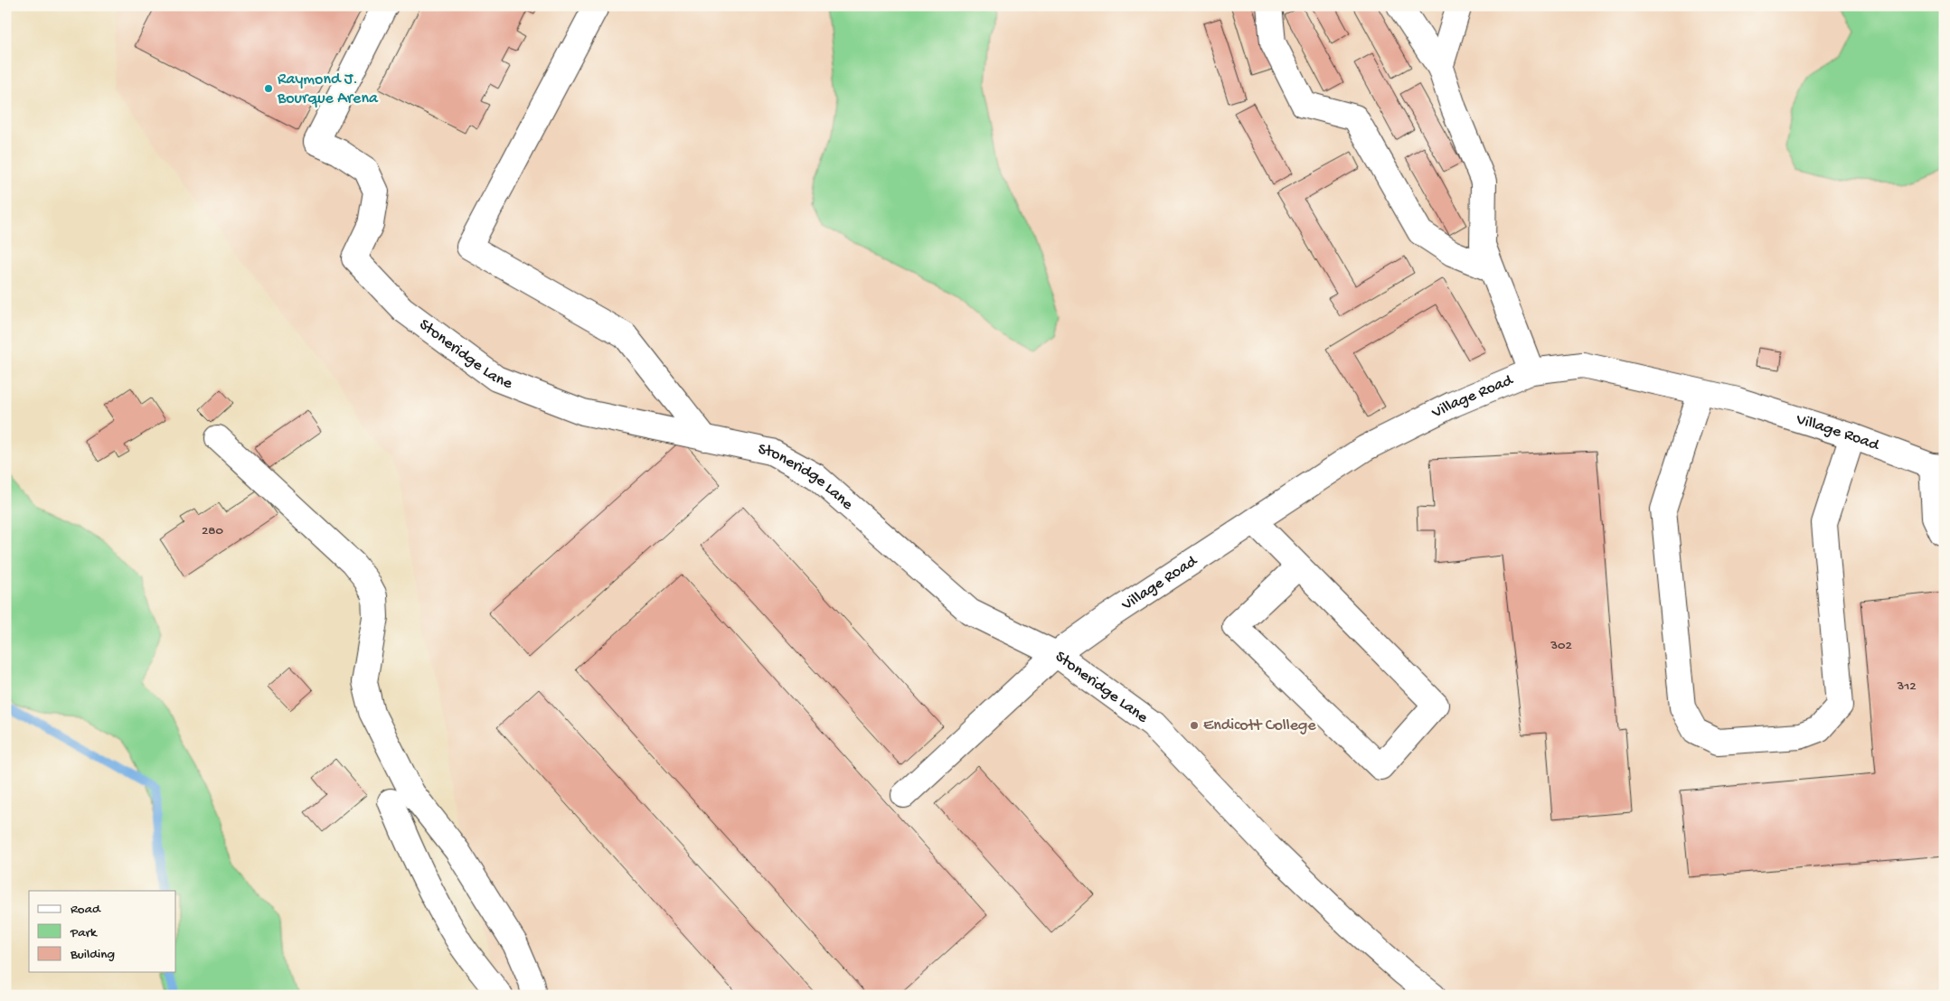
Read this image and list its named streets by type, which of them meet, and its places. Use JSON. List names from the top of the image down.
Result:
{
  "streets": {
    "street": ["Stoneridge Lane", "Village Road"]
  },
  "crossings": [
    ["Stoneridge Lane", "Village Road"]
  ],
  "places": ["Raymond J. Bourque Arena", "Endicott College"],
  "house_numbers": ["280", "302", "312"],
  "legend": ["Road", "Park", "Building"]
}
